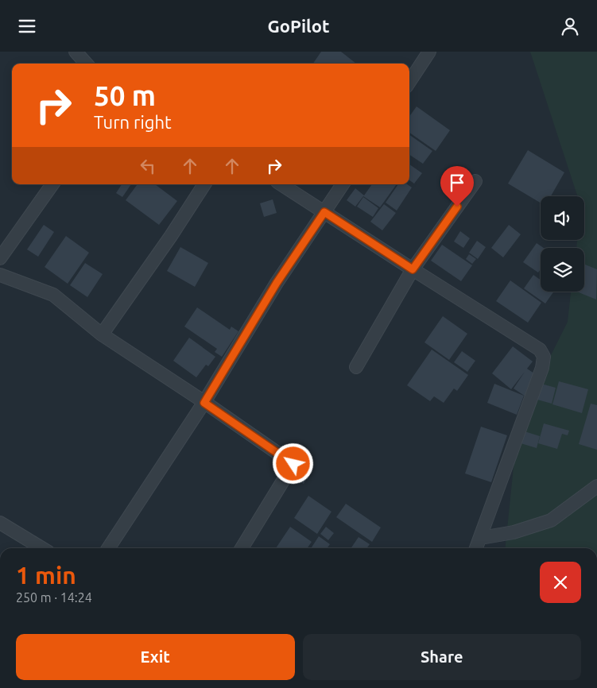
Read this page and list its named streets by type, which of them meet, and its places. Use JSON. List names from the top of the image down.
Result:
{
  "page": {
    "header": "GoPilot",
    "turn": ["50 m", "Turn right"],
    "heading": ["1 min", "250 m · 14:24"],
    "buttons": ["Exit", "Share"]
  }
}
